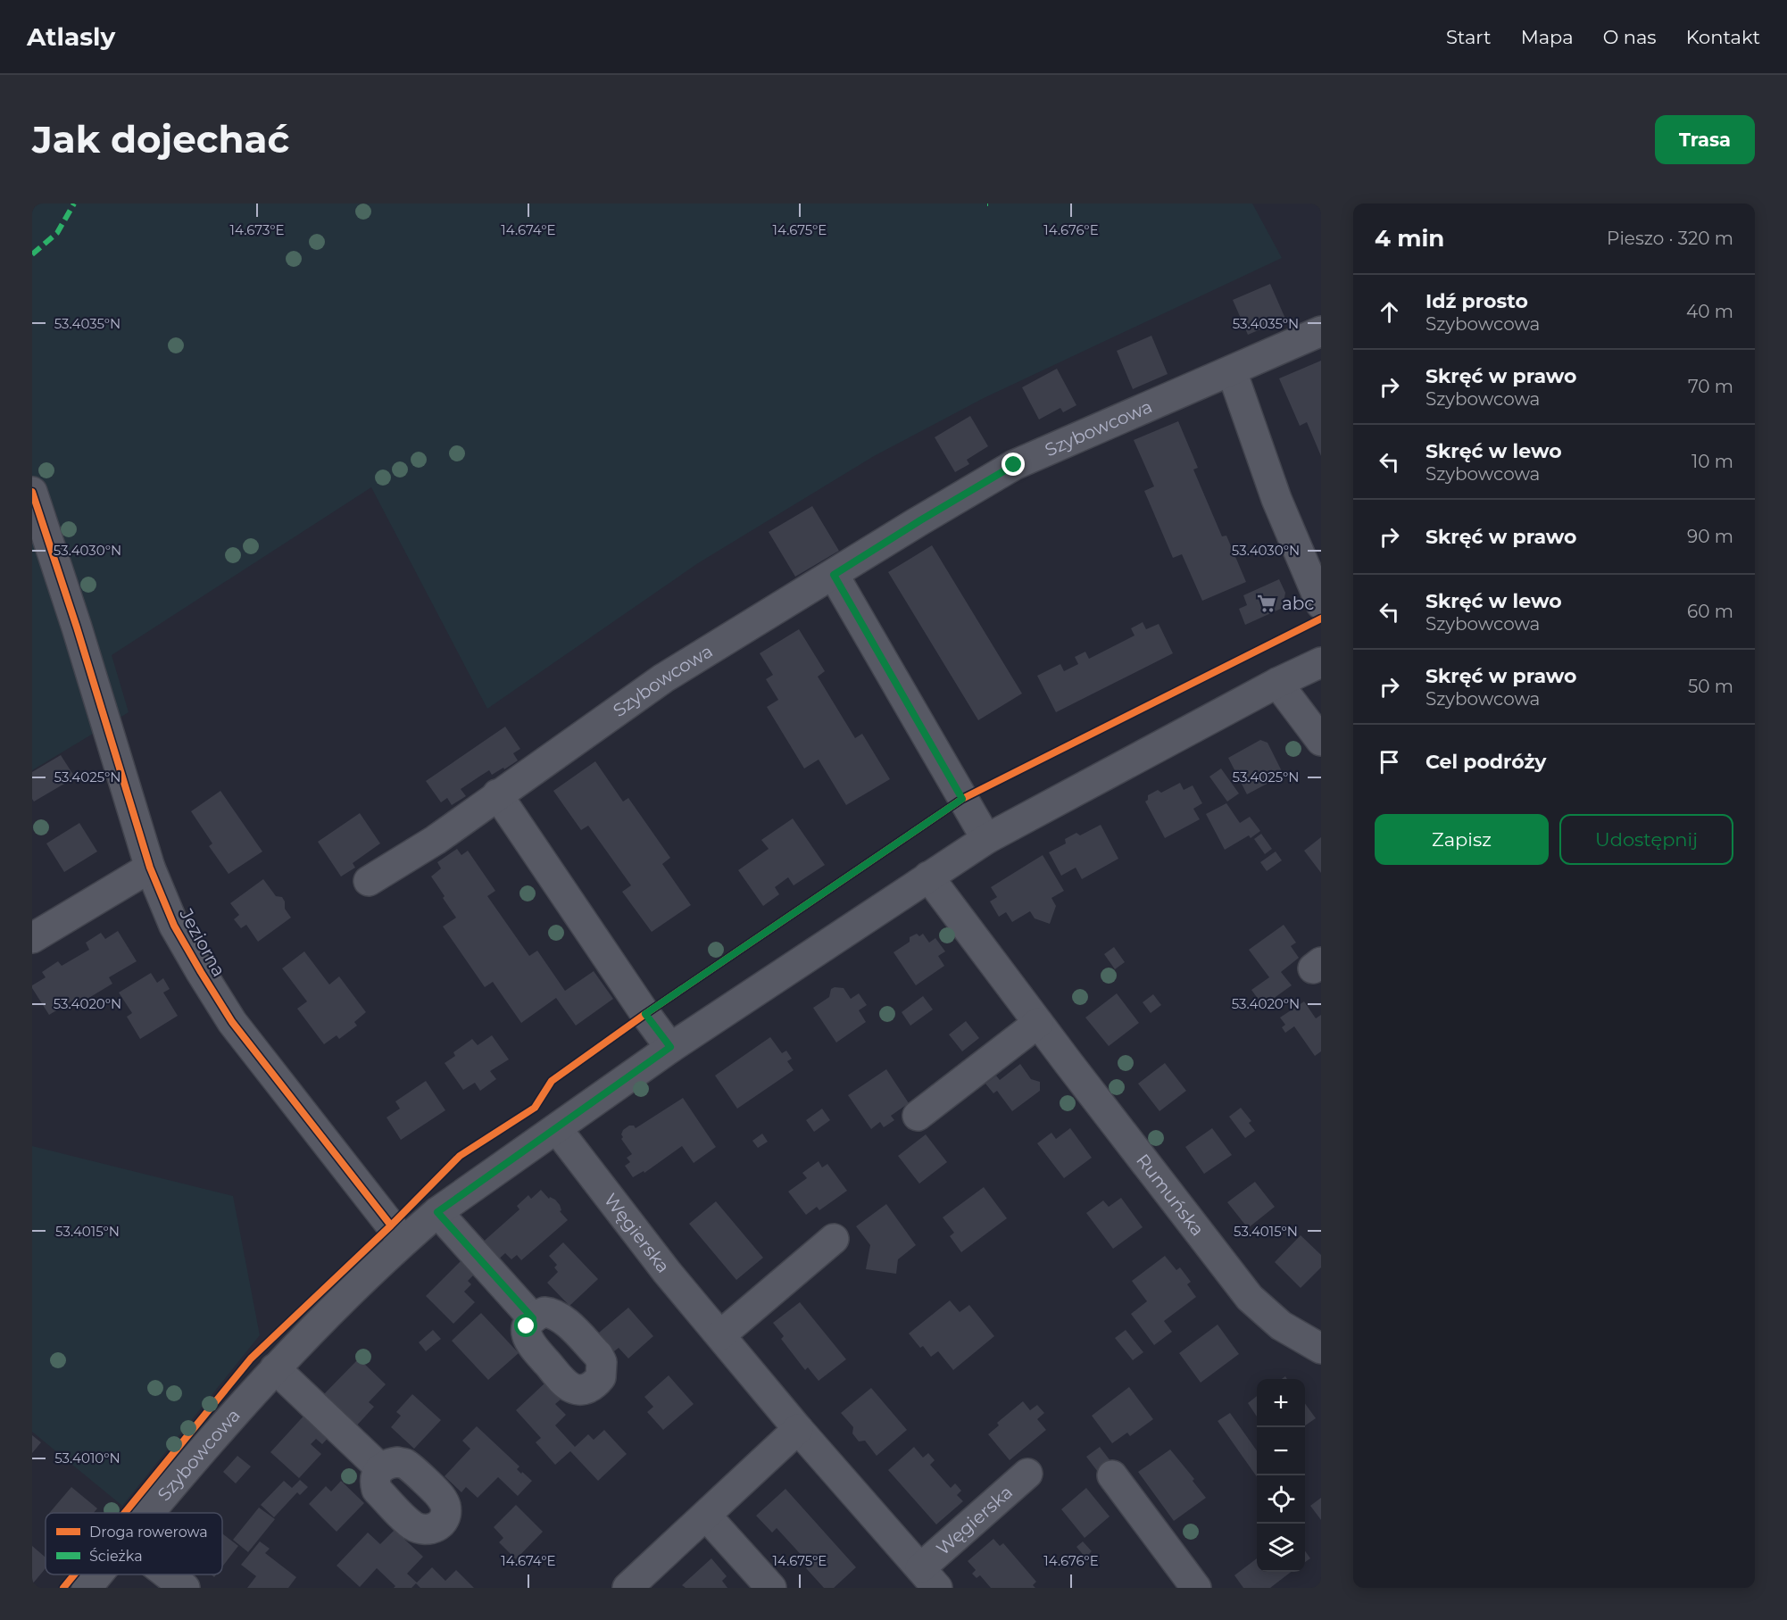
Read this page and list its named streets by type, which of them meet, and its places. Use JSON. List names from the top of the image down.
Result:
{
  "streets": {
    "street": [
      "Szybowcowa",
      "Jeziorna",
      "Rumuńska",
      "Węgierska"
    ]
  },
  "crossings": [
    ["Szybowcowa", "Jeziorna"],
    ["Szybowcowa", "Rumuńska"],
    ["Szybowcowa", "Węgierska"]
  ],
  "places": {
    "supermarket": ["abc"]
  },
  "legend": ["Droga rowerowa", "Ścieżka"],
  "page": {
    "header": "Atlasly",
    "nav": [
      "Start",
      "Mapa",
      "O nas",
      "Kontakt"
    ],
    "buttons": [
      "Trasa",
      ["Zapisz", "Udostępnij"]
    ],
    "title": "Jak dojechać",
    "heading": ["4 min", "Pieszo · 320 m"],
    "list": [
      ["Idź prosto", "Szybowcowa", "40 m"],
      ["Skręć w prawo", "Szybowcowa", "70 m"],
      ["Skręć w lewo", "Szybowcowa", "10 m"],
      ["Skręć w prawo", "90 m"],
      ["Skręć w lewo", "Szybowcowa", "60 m"],
      ["Skręć w prawo", "Szybowcowa", "50 m"],
      "Cel podróży"
    ],
    "map_buttons": ["+", "−"]
  },
  "coordinates": [
    "14.673°E",
    "14.674°E",
    "14.675°E",
    "14.676°E",
    "53.4035°N",
    "53.4030°N",
    "53.4025°N",
    "53.4020°N",
    "53.4015°N",
    "53.4010°N"
  ]
}
